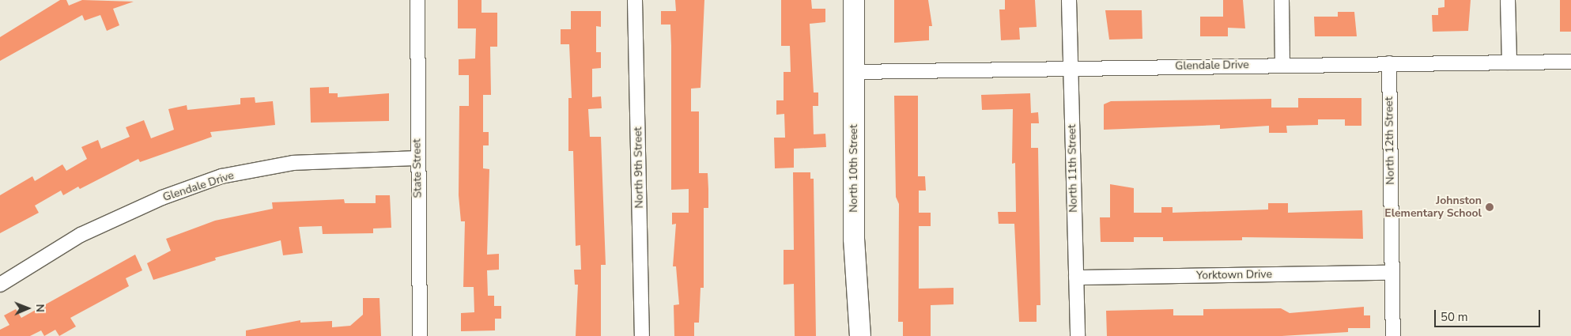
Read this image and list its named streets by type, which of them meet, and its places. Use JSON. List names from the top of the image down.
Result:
{
  "streets": {
    "main road": ["North 10th Street"],
    "street": [
      "Glendale Drive",
      "North 12th Street",
      "North 9th Street",
      "State Street",
      "North 11th Street",
      "Yorktown Drive"
    ]
  },
  "crossings": [
    ["Glendale Drive", "North 12th Street"],
    ["Glendale Drive", "State Street"],
    ["Glendale Drive", "North 10th Street"],
    ["Glendale Drive", "North 11th Street"],
    ["North 12th Street", "Yorktown Drive"],
    ["North 11th Street", "Yorktown Drive"]
  ],
  "places": ["Johnston Elementary School"],
  "scale_bar": "50 m",
  "north": "right"
}
